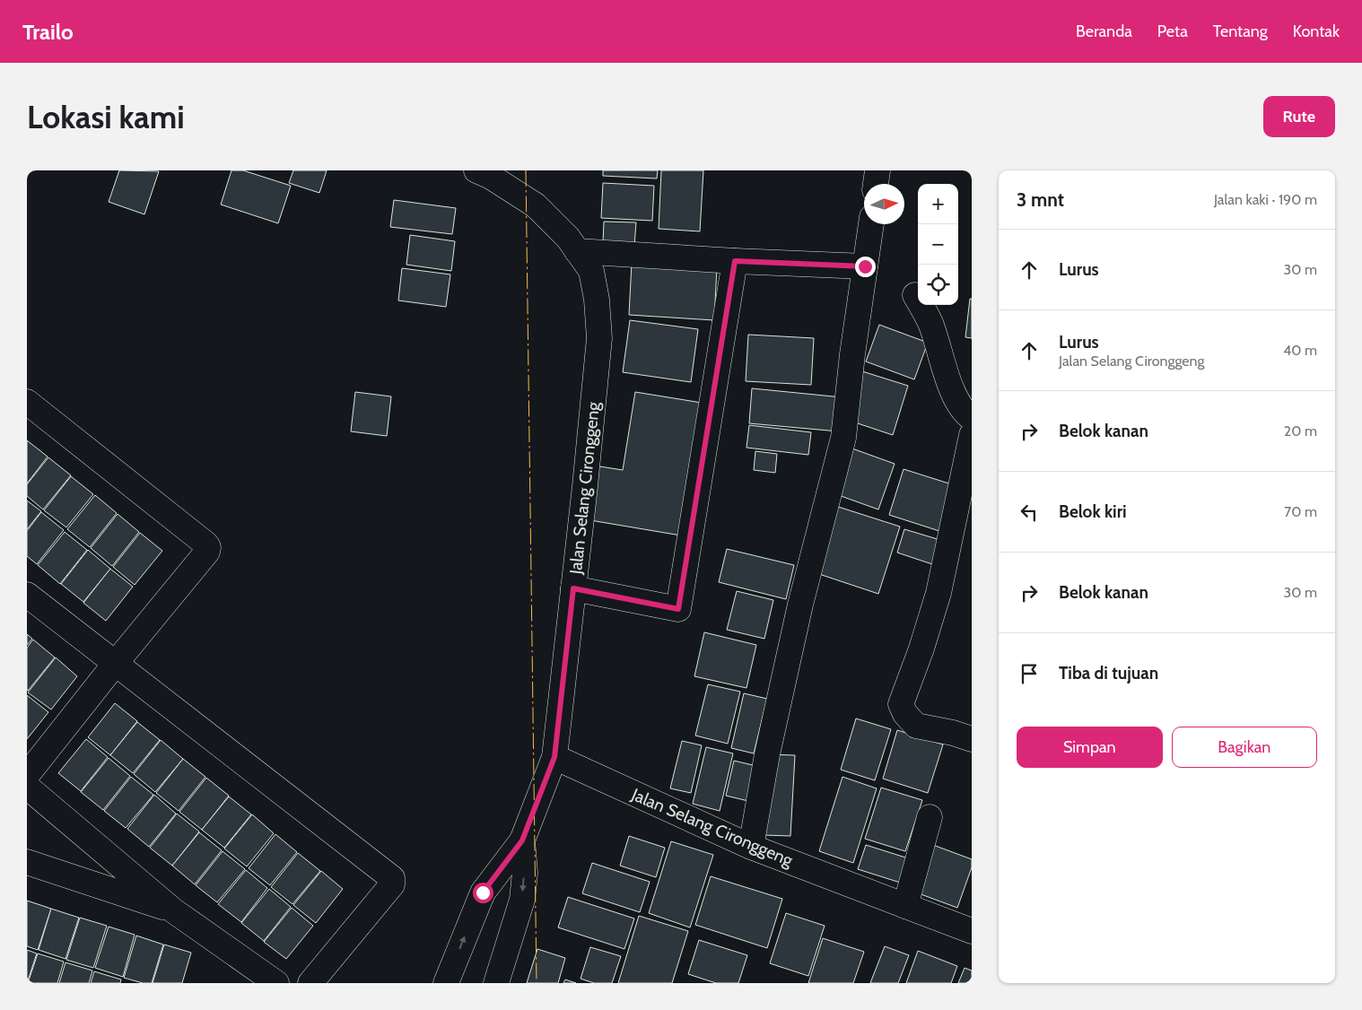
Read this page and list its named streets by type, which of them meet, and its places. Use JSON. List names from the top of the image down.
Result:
{
  "streets": {
    "street": ["Jalan Selang Cironggeng"]
  },
  "north": "right",
  "page": {
    "header": "Trailo",
    "nav": [
      "Beranda",
      "Peta",
      "Tentang",
      "Kontak"
    ],
    "buttons": [
      "Rute",
      ["Simpan", "Bagikan"]
    ],
    "title": "Lokasi kami",
    "heading": ["3 mnt", "Jalan kaki · 190 m"],
    "map_buttons": ["+", "−"],
    "list": [
      ["Lurus", "30 m"],
      ["Lurus", "Jalan Selang Cironggeng", "40 m"],
      ["Belok kanan", "20 m"],
      ["Belok kiri", "70 m"],
      ["Belok kanan", "30 m"],
      "Tiba di tujuan"
    ]
  }
}
